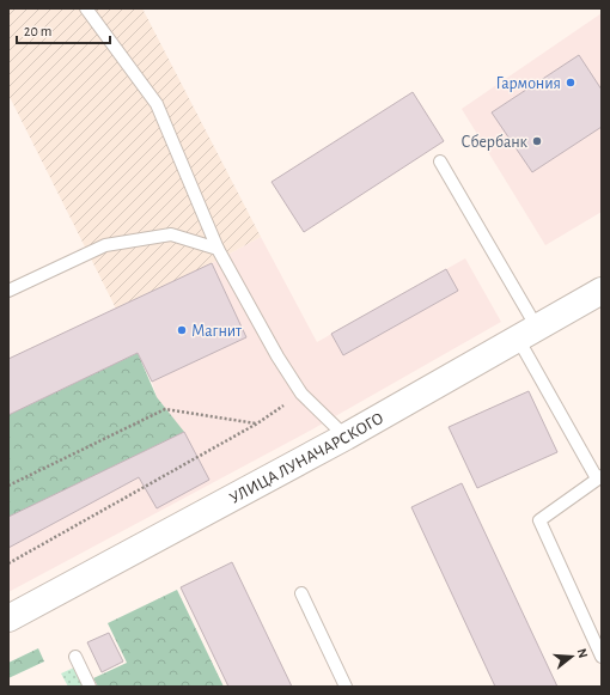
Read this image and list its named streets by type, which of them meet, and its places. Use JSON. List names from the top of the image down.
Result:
{
  "streets": {
    "street": ["УЛИЦА ЛУНАЧАРСКОГО"]
  },
  "places": ["Гармония", "Сбербанк", "Магнит"],
  "scale_bar": "20 m",
  "north": "right"
}
